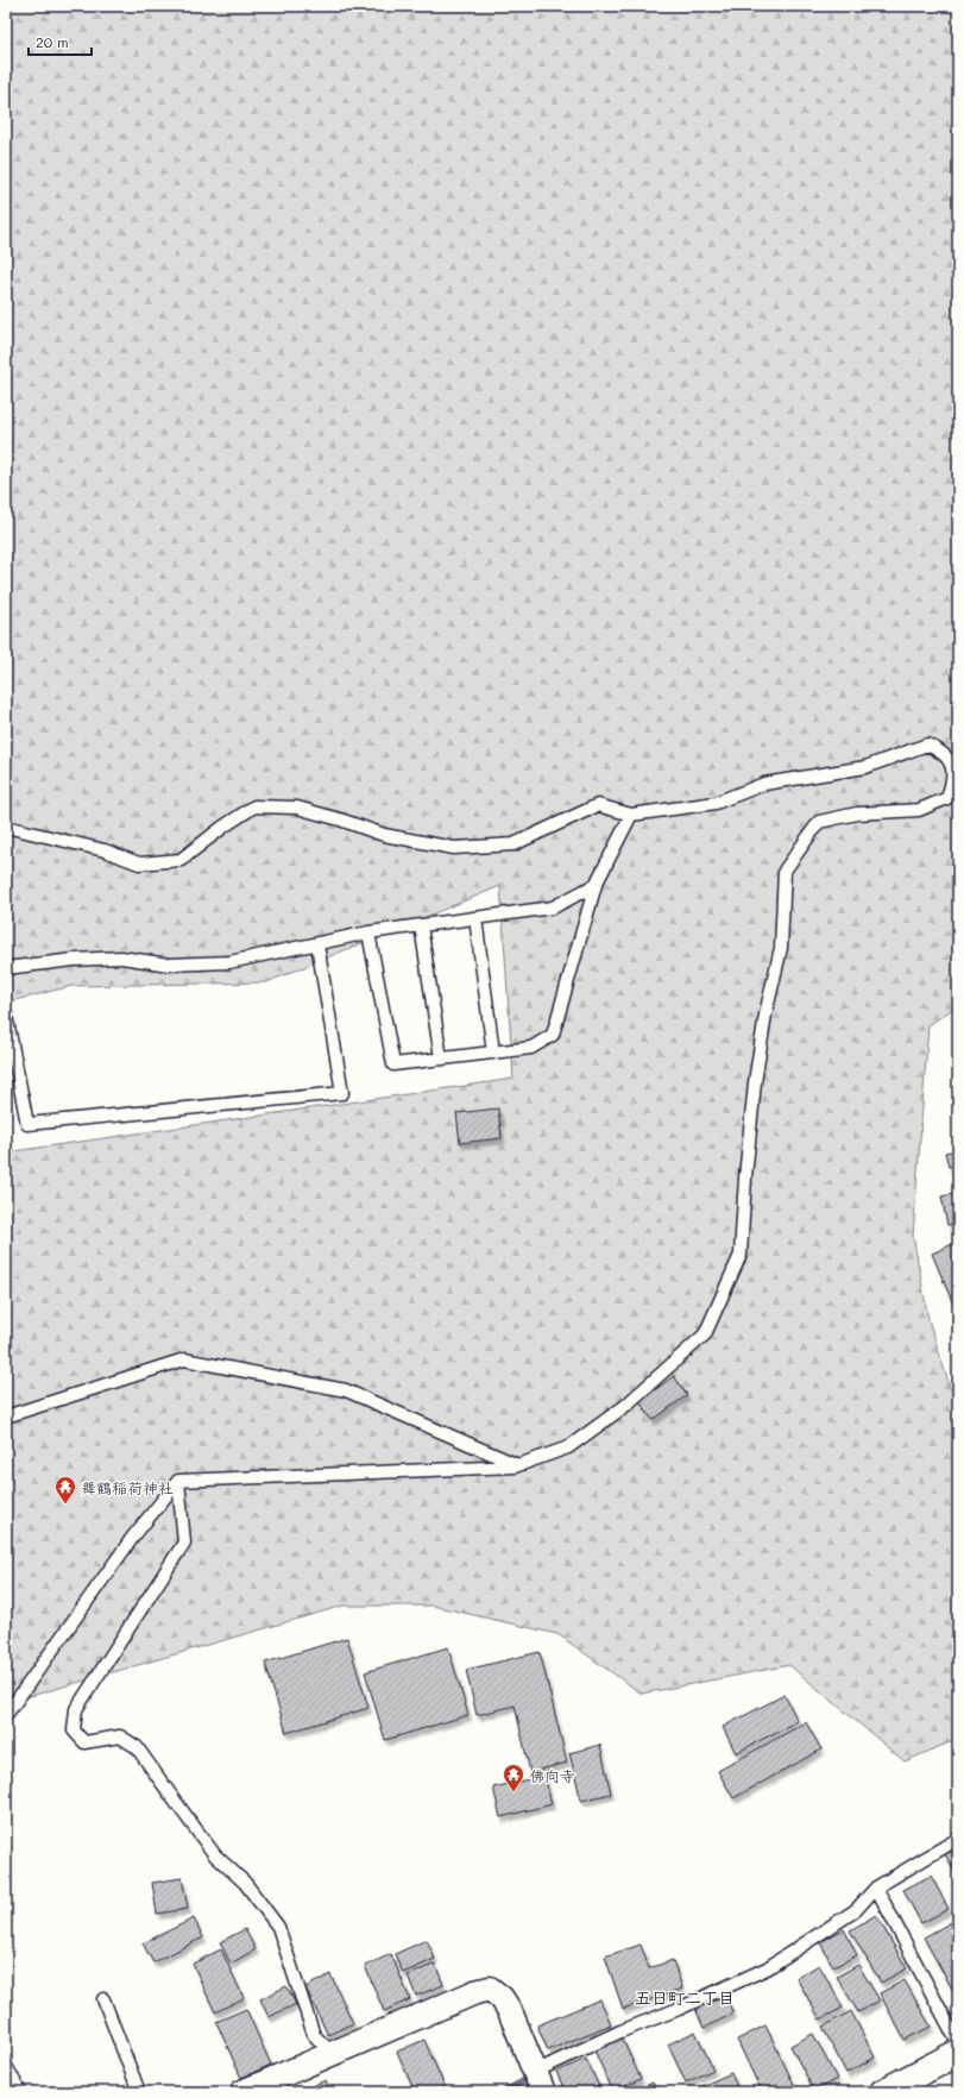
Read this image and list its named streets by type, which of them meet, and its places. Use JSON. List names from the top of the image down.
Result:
{
  "districts": ["五日町二丁目"],
  "places": {
    "temple": ["舞鶴稲荷神社", "佛向寺"]
  },
  "scale_bar": "20 m"
}
